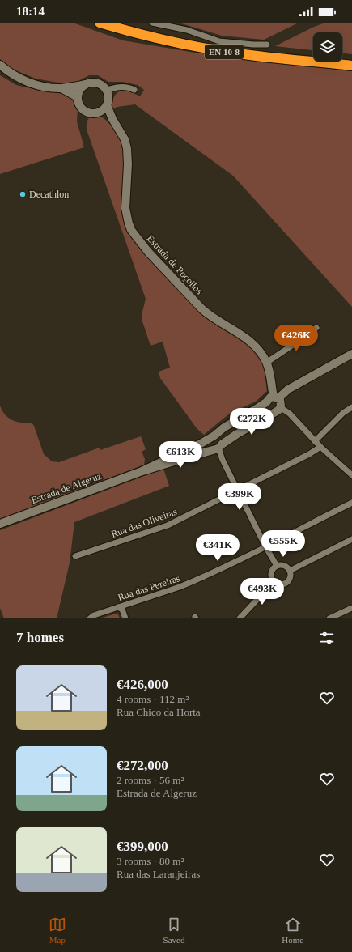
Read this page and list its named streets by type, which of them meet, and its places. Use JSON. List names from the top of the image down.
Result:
{
  "streets": {
    "highway": ["EN 10-8"],
    "main road": ["Estrada de Poçoilos", "Estrada de Algeruz"],
    "street": ["Rua das Oliveiras", "Rua das Pereiras"]
  },
  "crossings": [
    ["Estrada de Poçoilos", "Estrada de Algeruz"]
  ],
  "places": ["Decathlon"],
  "page": {
    "status": "18:14",
    "price": [
      "€426K",
      "€272K",
      "€613K",
      "€399K",
      "€555K",
      "€341K",
      "€493K"
    ],
    "heading": "7 homes",
    "list": [
      {
        "name": "€426,000",
        "note": "4 rooms · 112 m² · Rua Chico da Horta"
      },
      {
        "name": "€272,000",
        "note": "2 rooms · 56 m² · Estrada de Algeruz"
      },
      {
        "name": "€399,000",
        "note": "3 rooms · 80 m² · Rua das Laranjeiras"
      }
    ],
    "tabs": ["Map", "Saved", "Home"]
  }
}
